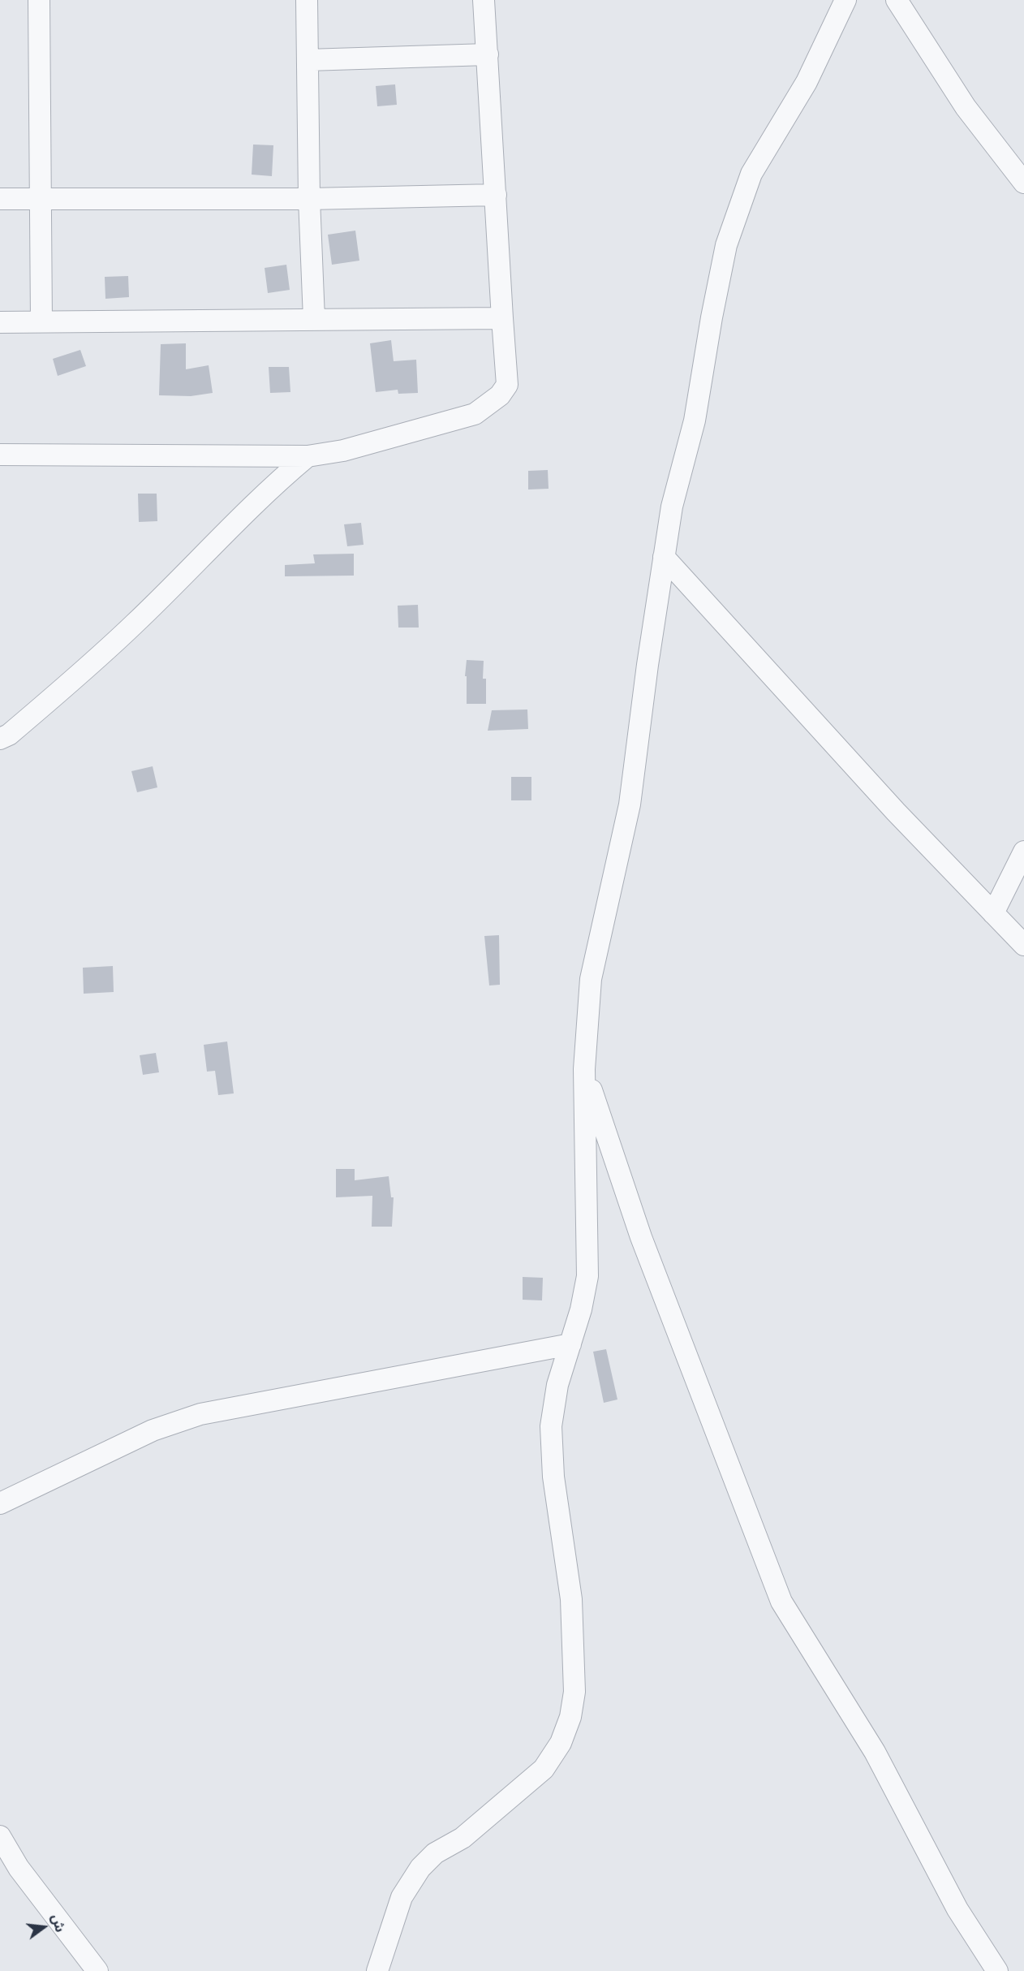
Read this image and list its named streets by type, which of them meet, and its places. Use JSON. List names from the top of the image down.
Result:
{
  "north": "right"
}
